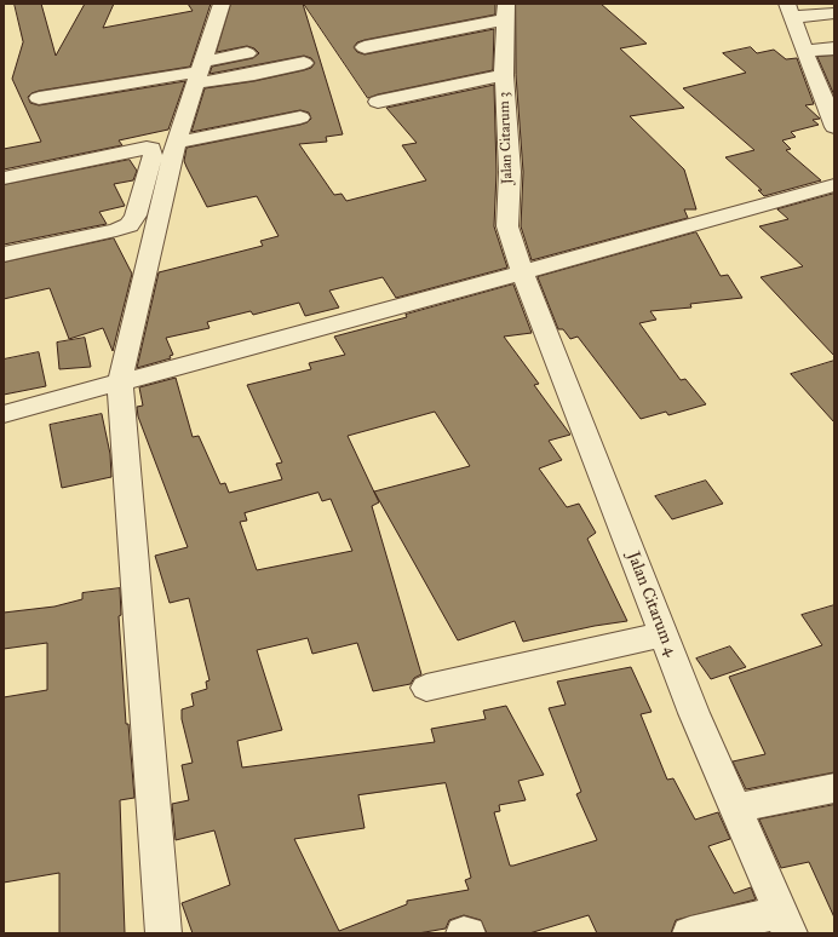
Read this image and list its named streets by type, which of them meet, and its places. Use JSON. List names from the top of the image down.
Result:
{
  "streets": {
    "street": ["Jalan Citarum 3", "Jalan Citarum 4"]
  },
  "crossings": [
    ["Jalan Citarum 3", "Jalan Citarum 4"]
  ]
}
